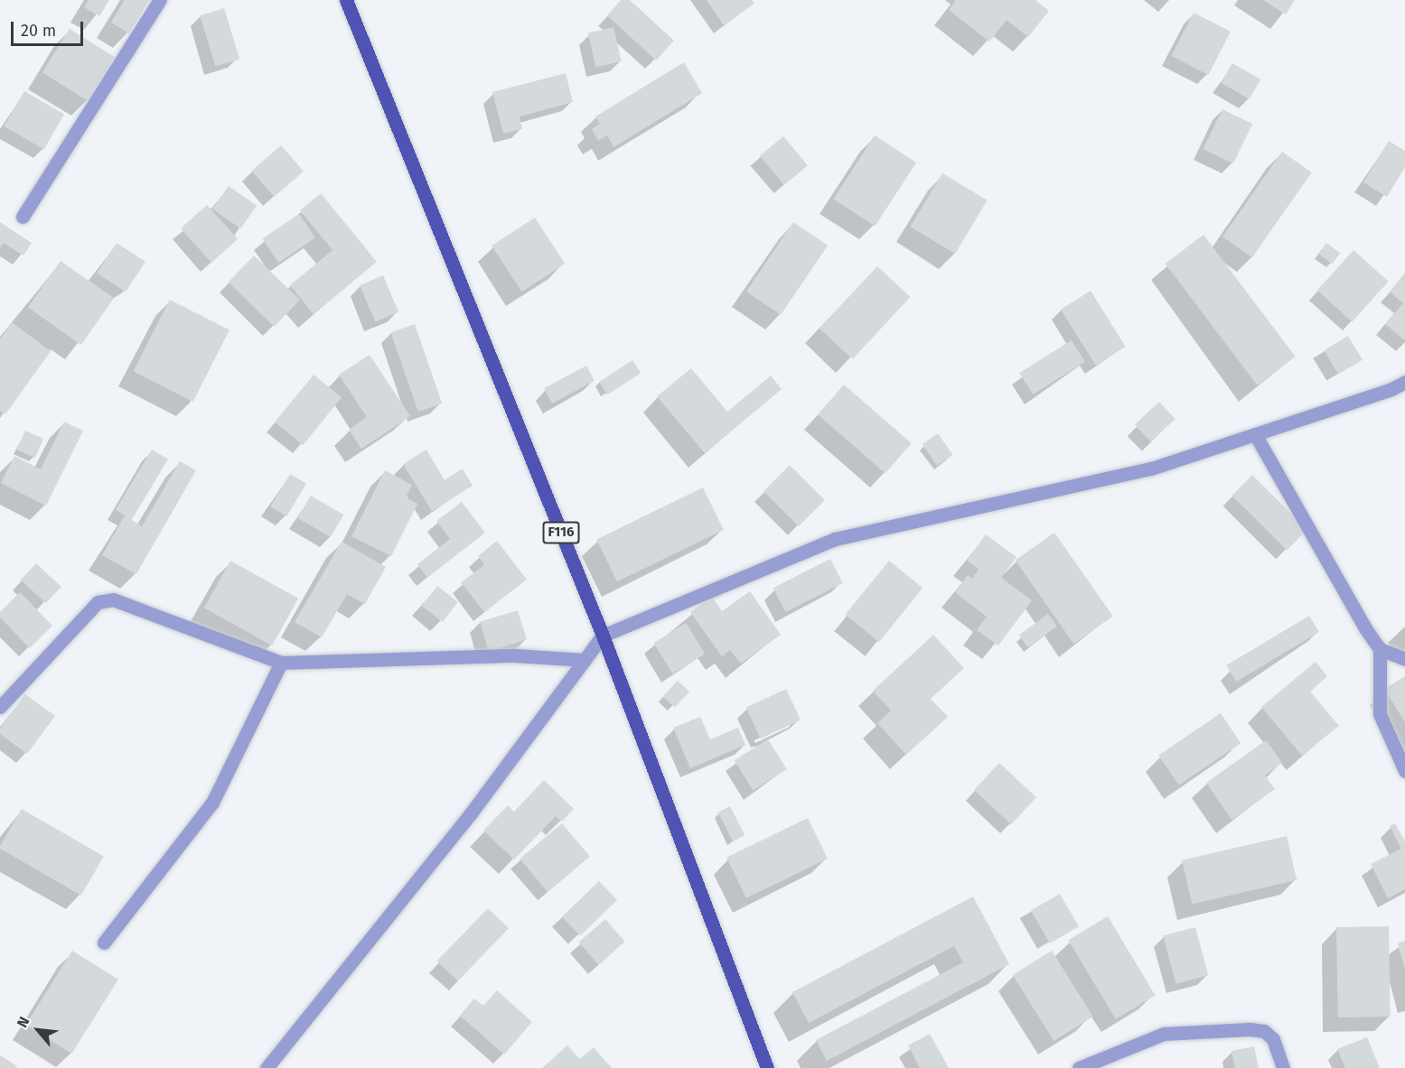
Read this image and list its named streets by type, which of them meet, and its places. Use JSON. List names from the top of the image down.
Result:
{
  "streets": {
    "main road": ["F116"]
  },
  "scale_bar": "20 m",
  "north": "top left"
}
